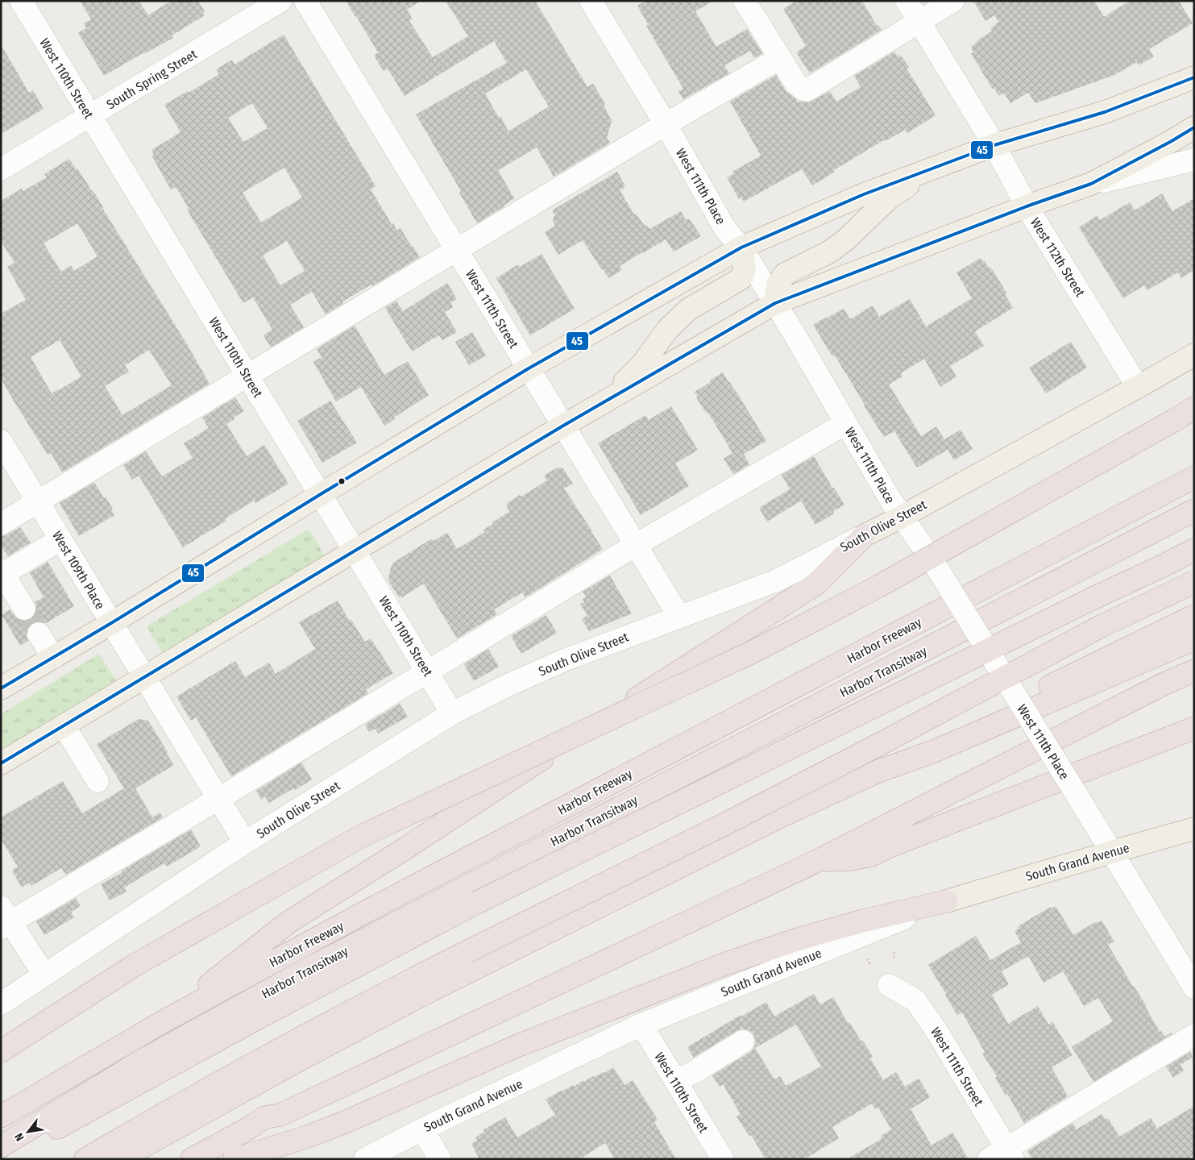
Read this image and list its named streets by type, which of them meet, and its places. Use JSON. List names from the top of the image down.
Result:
{
  "streets": {
    "highway": ["Harbor Freeway", "Harbor Transitway"],
    "main road": ["South Olive Street", "South Grand Avenue"],
    "street": [
      "West 110th Street",
      "South Spring Street",
      "West 111th Place",
      "West 112th Street",
      "West 111th Street",
      "West 109th Place"
    ]
  },
  "crossings": [
    ["West 110th Street", "South Spring Street"],
    ["West 110th Street", "South Olive Street"],
    ["West 110th Street", "South Grand Avenue"],
    ["West 111th Place", "South Olive Street"],
    ["West 111th Place", "South Grand Avenue"],
    ["West 112th Street", "South Olive Street"],
    ["West 111th Street", "South Olive Street"],
    ["South Olive Street", "West 109th Place"]
  ],
  "lines": ["transit line 45"],
  "north": "bottom left"
}
